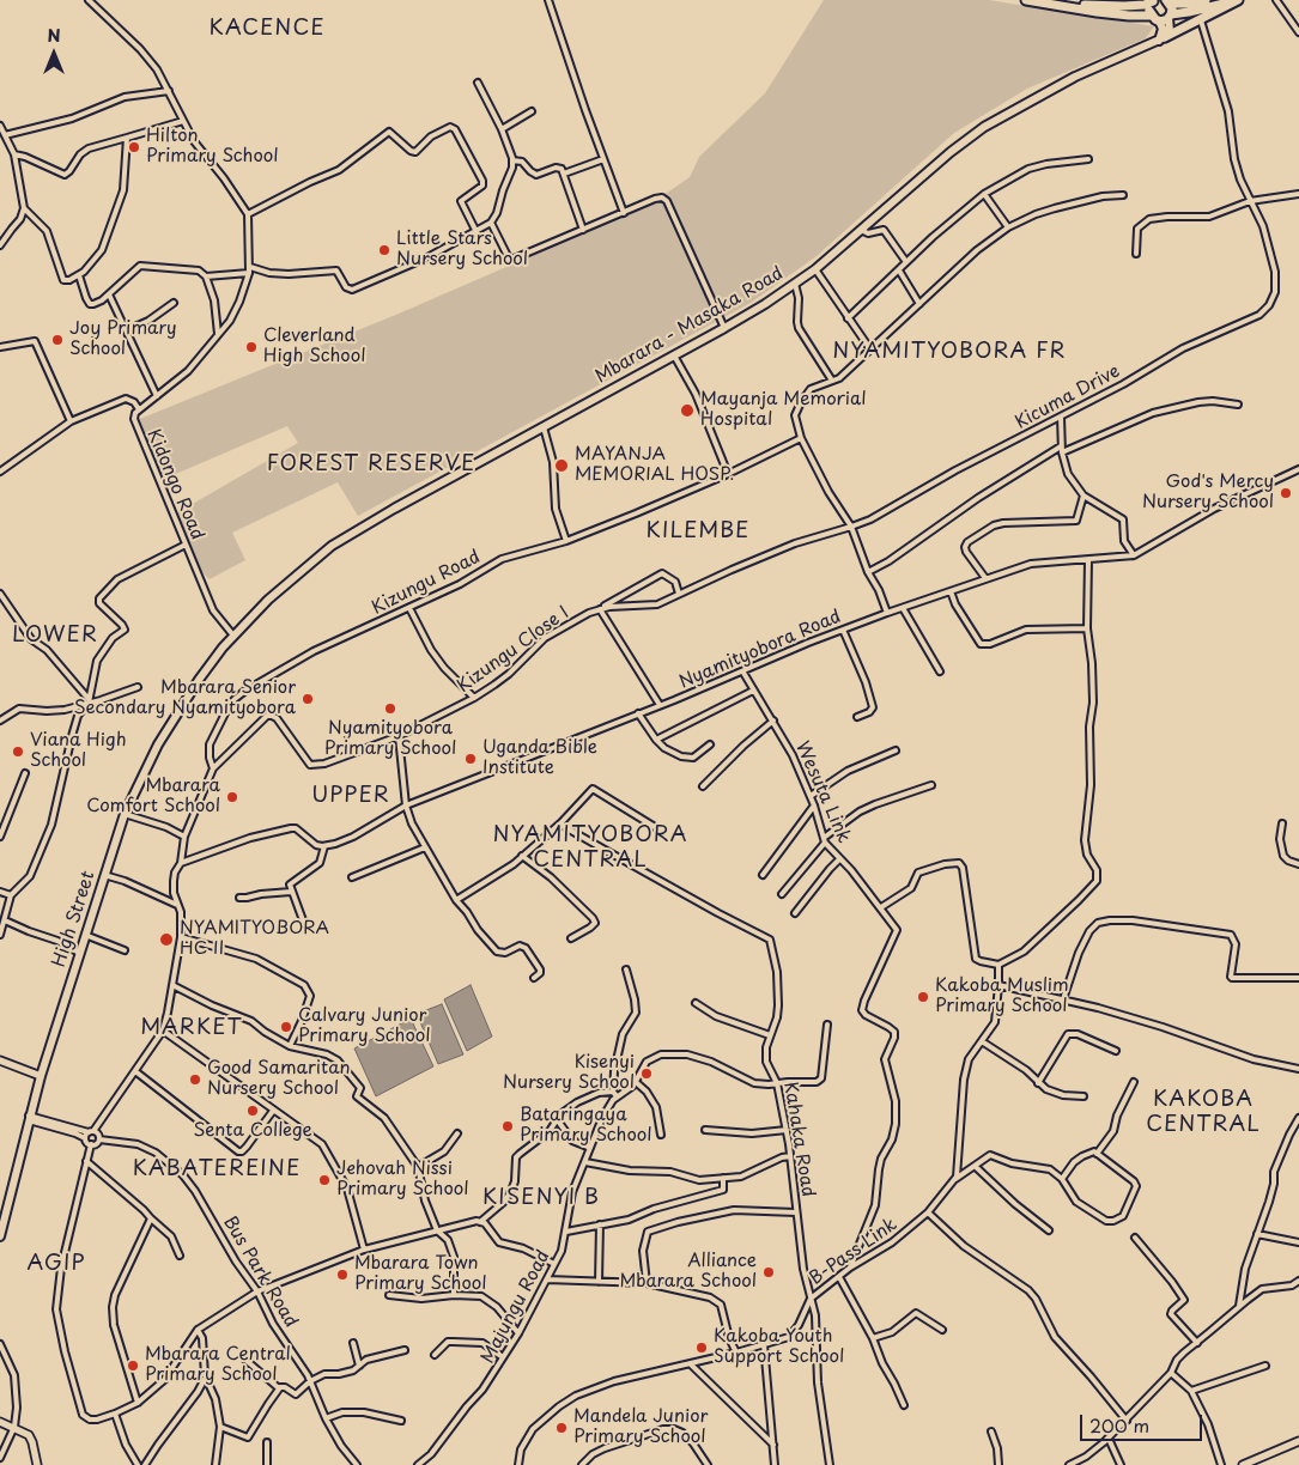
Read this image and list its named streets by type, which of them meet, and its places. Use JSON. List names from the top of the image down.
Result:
{
  "streets": {
    "main road": ["Mbarara - Masaka Road", "High Street"],
    "street": [
      "Kicuma Drive",
      "Kidongo Road",
      "Kizungu Road",
      "Kizungu Close I",
      "Nyamityobora Road",
      "Wesuta Link",
      "Kahaka Road",
      "B-Pass Link",
      "Bus Park Road",
      "Majungu Road"
    ]
  },
  "crossings": [
    ["Mbarara - Masaka Road", "Kidongo Road"],
    ["Mbarara - Masaka Road", "High Street"],
    ["Kicuma Drive", "Kizungu Close I"],
    ["Kidongo Road", "High Street"],
    ["Kizungu Road", "Kizungu Close I"],
    ["Nyamityobora Road", "Wesuta Link"],
    ["Wesuta Link", "B-Pass Link"],
    ["Kahaka Road", "B-Pass Link"],
    ["Kahaka Road", "Majungu Road"]
  ],
  "districts": [
    "KACENCE",
    "NYAMITYOBORA FR",
    "FOREST RESERVE",
    "KILEMBE",
    "LOWER",
    "UPPER",
    "NYAMITYOBORA CENTRAL",
    "MARKET",
    "KAKOBA CENTRAL",
    "KABATEREINE",
    "KISENYI B",
    "AGIP"
  ],
  "places": [
    "Hilton Primary School",
    "Little Stars Nursery School",
    "Joy Primary School",
    "Cleverland High School",
    "Mayanja Memorial Hospital",
    "MAYANJA MEMORIAL HOSP.",
    "God's Mercy Nursery School",
    "Mbarara Senior Secondary Nyamityobora",
    "Nyamityobora Primary School",
    "Viana High School",
    "Uganda Bible Institute",
    "Mbarara Comfort School",
    "NYAMITYOBORA HC II",
    "Kakoba Muslim Primary School",
    "Calvary Junior Primary School",
    "Kisenyi Nursery School",
    "Good Samaritan Nursery School",
    "Senta College",
    "Bataringaya Primary School",
    "Jehovah Nissi Primary School",
    "Alliance Mbarara School",
    "Mbarara Town Primary School",
    "Kakoba Youth Support School",
    "Mbarara Central Primary School",
    "Mandela Junior Primary School"
  ],
  "scale_bar": "200 m",
  "north": "top"
}
